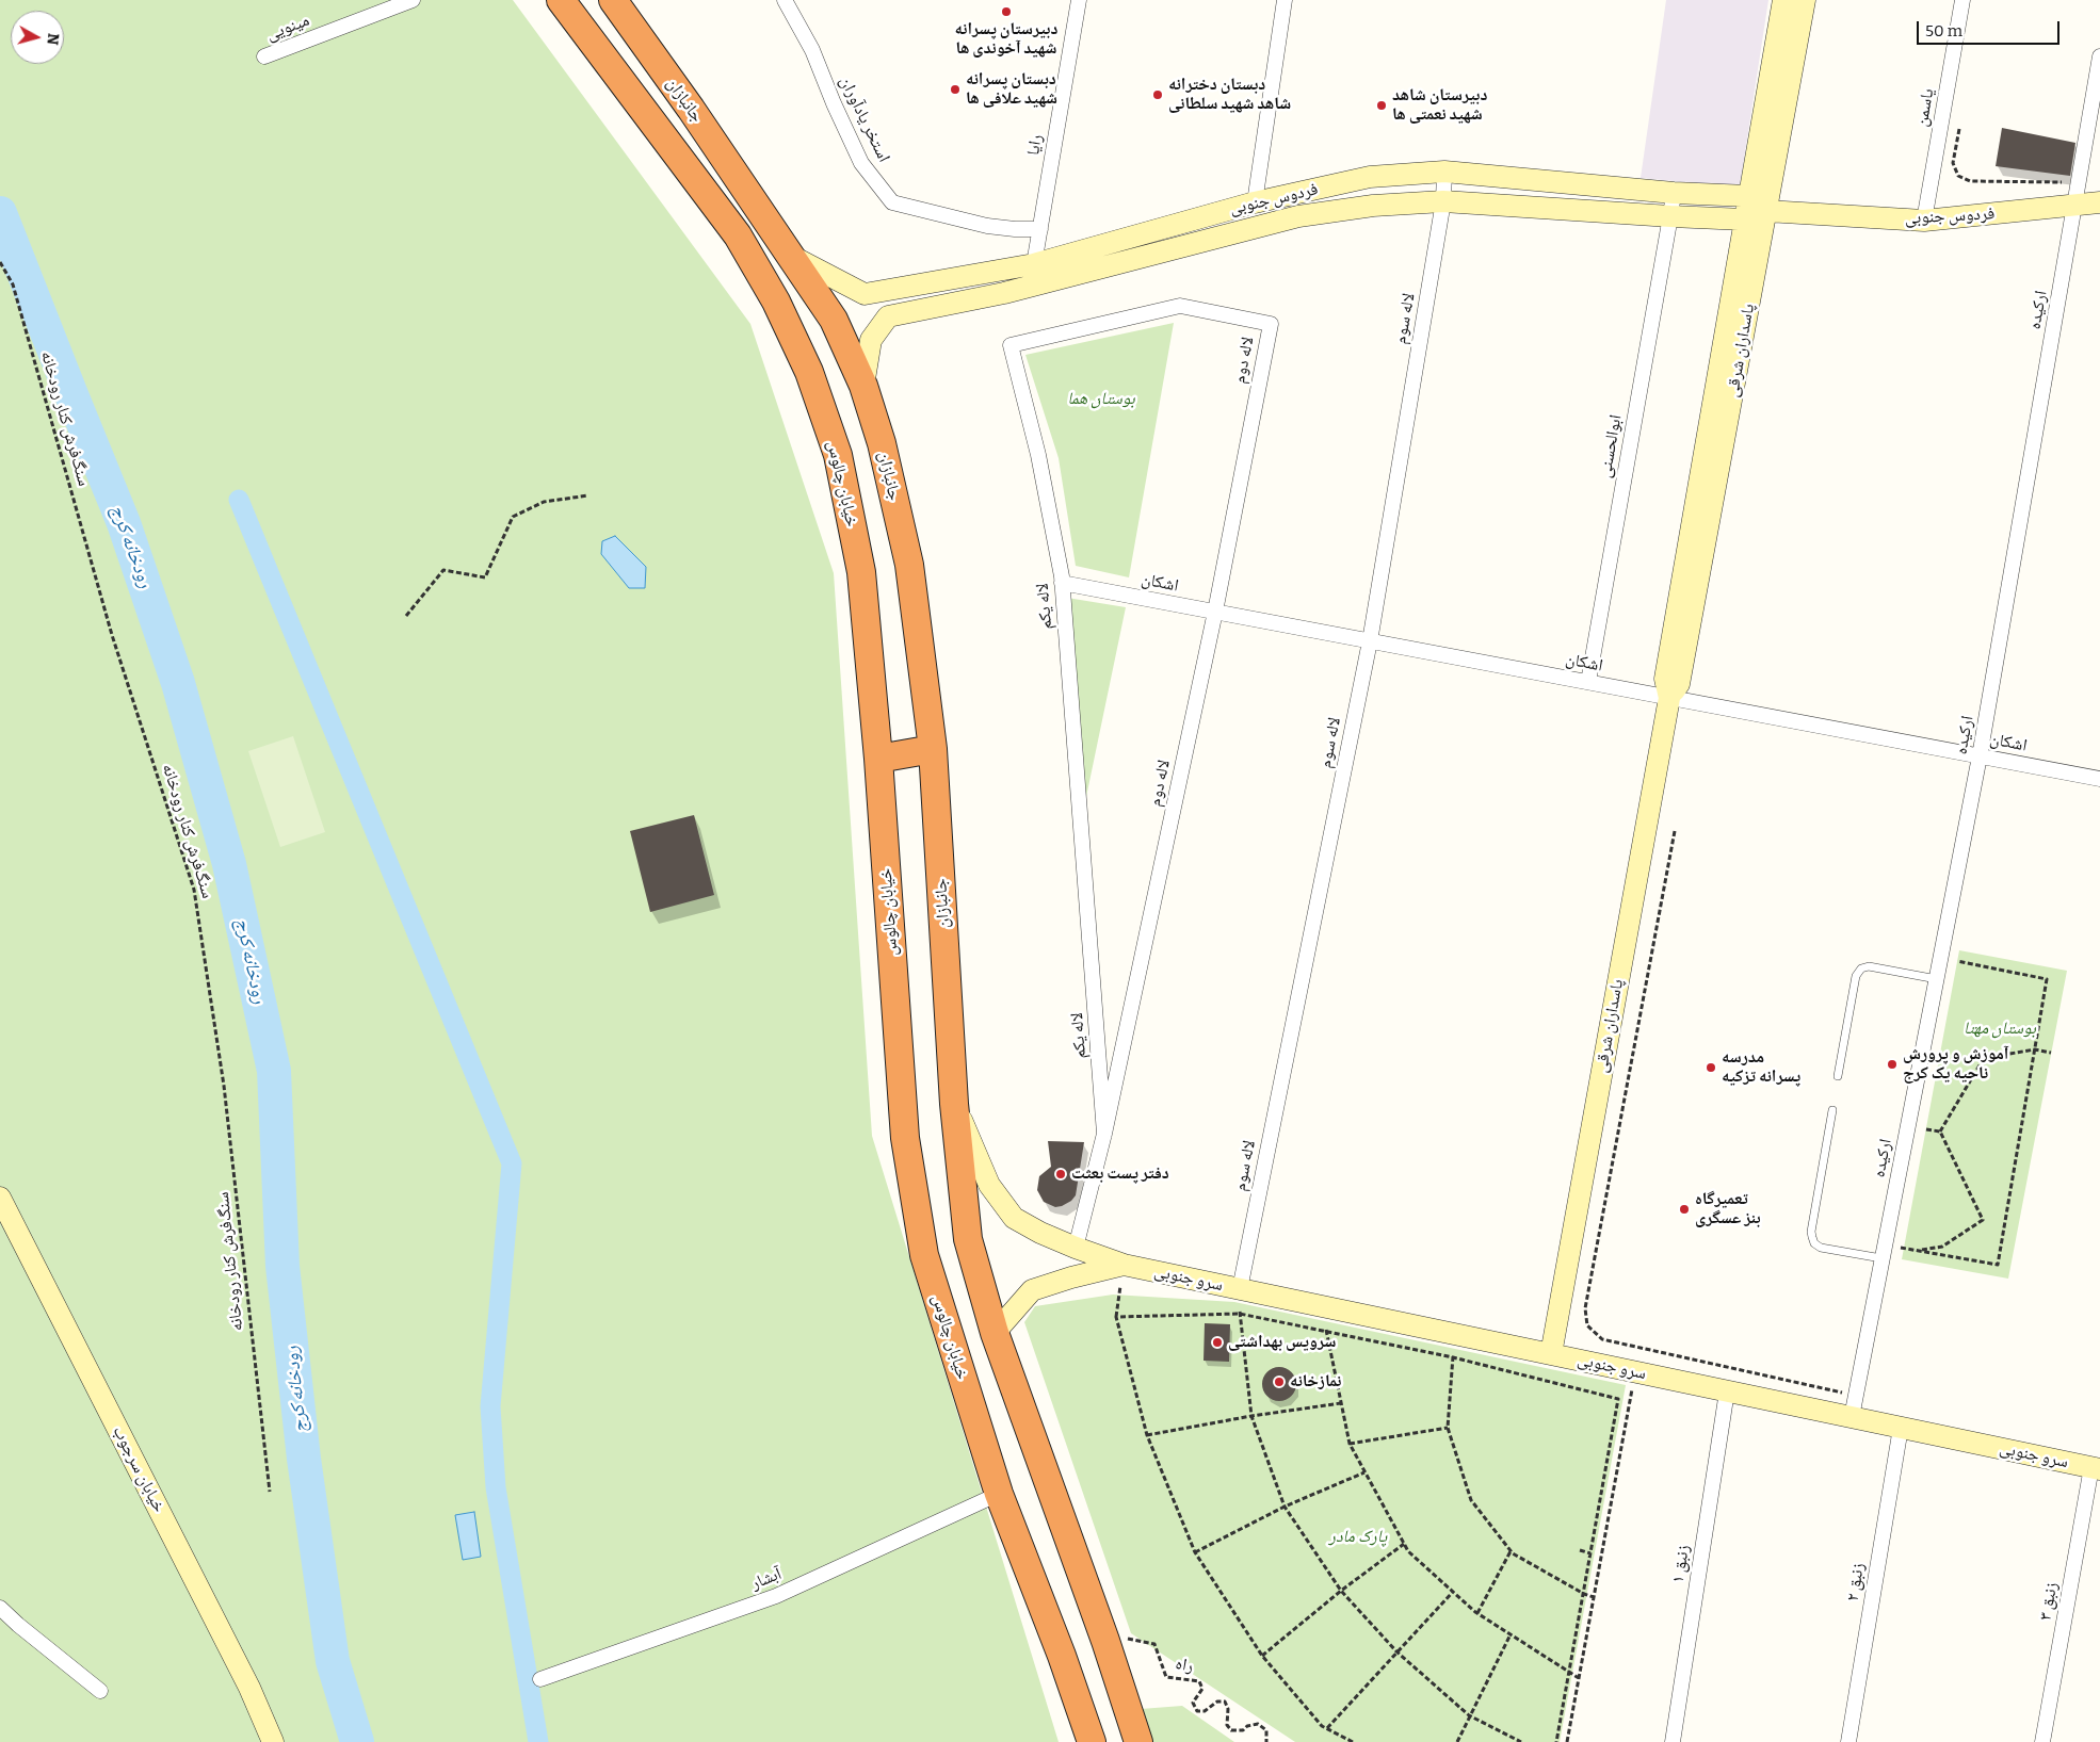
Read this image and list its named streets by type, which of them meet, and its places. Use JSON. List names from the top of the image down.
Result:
{
  "streets": {
    "highway": ["جانبازان", "خیابان چالوس"],
    "street": [
      "مینویی",
      "یاسمن",
      "استخر یادآوران",
      "رایا",
      "فردوس جنوبی",
      "ارکیده",
      "لاله سوم",
      "پاسداران شرقی",
      "لاله دوم",
      "ابوالحسنی",
      "اشکان",
      "لاله یکم",
      "سرو جنوبی",
      "خیابان سرجوب",
      "زنبق ۱",
      "آبشار",
      "زنبق ۲",
      "زنبق ۳"
    ],
    "path": ["سنگ‌فرش کنار رودخانه", "راه"]
  },
  "crossings": [
    ["جانبازان", "فردوس جنوبی"],
    ["جانبازان", "سرو جنوبی"],
    ["یاسمن", "فردوس جنوبی"],
    ["استخر یادآوران", "رایا"],
    ["رایا", "فردوس جنوبی"],
    ["فردوس جنوبی", "ارکیده"],
    ["فردوس جنوبی", "لاله سوم"],
    ["فردوس جنوبی", "پاسداران شرقی"],
    ["فردوس جنوبی", "ابوالحسنی"],
    ["ارکیده", "اشکان"],
    ["ارکیده", "سرو جنوبی"],
    ["لاله سوم", "اشکان"],
    ["لاله سوم", "سرو جنوبی"],
    ["پاسداران شرقی", "اشکان"],
    ["پاسداران شرقی", "سرو جنوبی"],
    ["لاله دوم", "اشکان"],
    ["لاله دوم", "لاله یکم"],
    ["لاله دوم", "سرو جنوبی"],
    ["ابوالحسنی", "اشکان"],
    ["خیابان چالوس", "آبشار"],
    ["اشکان", "لاله یکم"],
    ["سرو جنوبی", "زنبق ۱"],
    ["سرو جنوبی", "زنبق ۲"],
    ["سرو جنوبی", "زنبق ۳"]
  ],
  "water": ["رودخانه کرج"],
  "parks": ["بوستان هما", "بوستان مهتا", "پارک مادر"],
  "places": [
    "دبیرستان پسرانه شهید آخوندی ها",
    "دبستان پسرانه شهید علافی ها",
    "دبستان دخترانه شاهد شهید سلطانی",
    "دبیرستان شاهد شهید نعمتی ها",
    "آموزش و پرورش ناحیه یک کرج",
    "مدرسه پسرانه تزکیه",
    "دفتر پست بعثت",
    "تعمیرگاه بنز عسگری",
    "سرویس بهداشتی",
    "نمازخانه"
  ],
  "scale_bar": "50 m",
  "north": "right"
}
